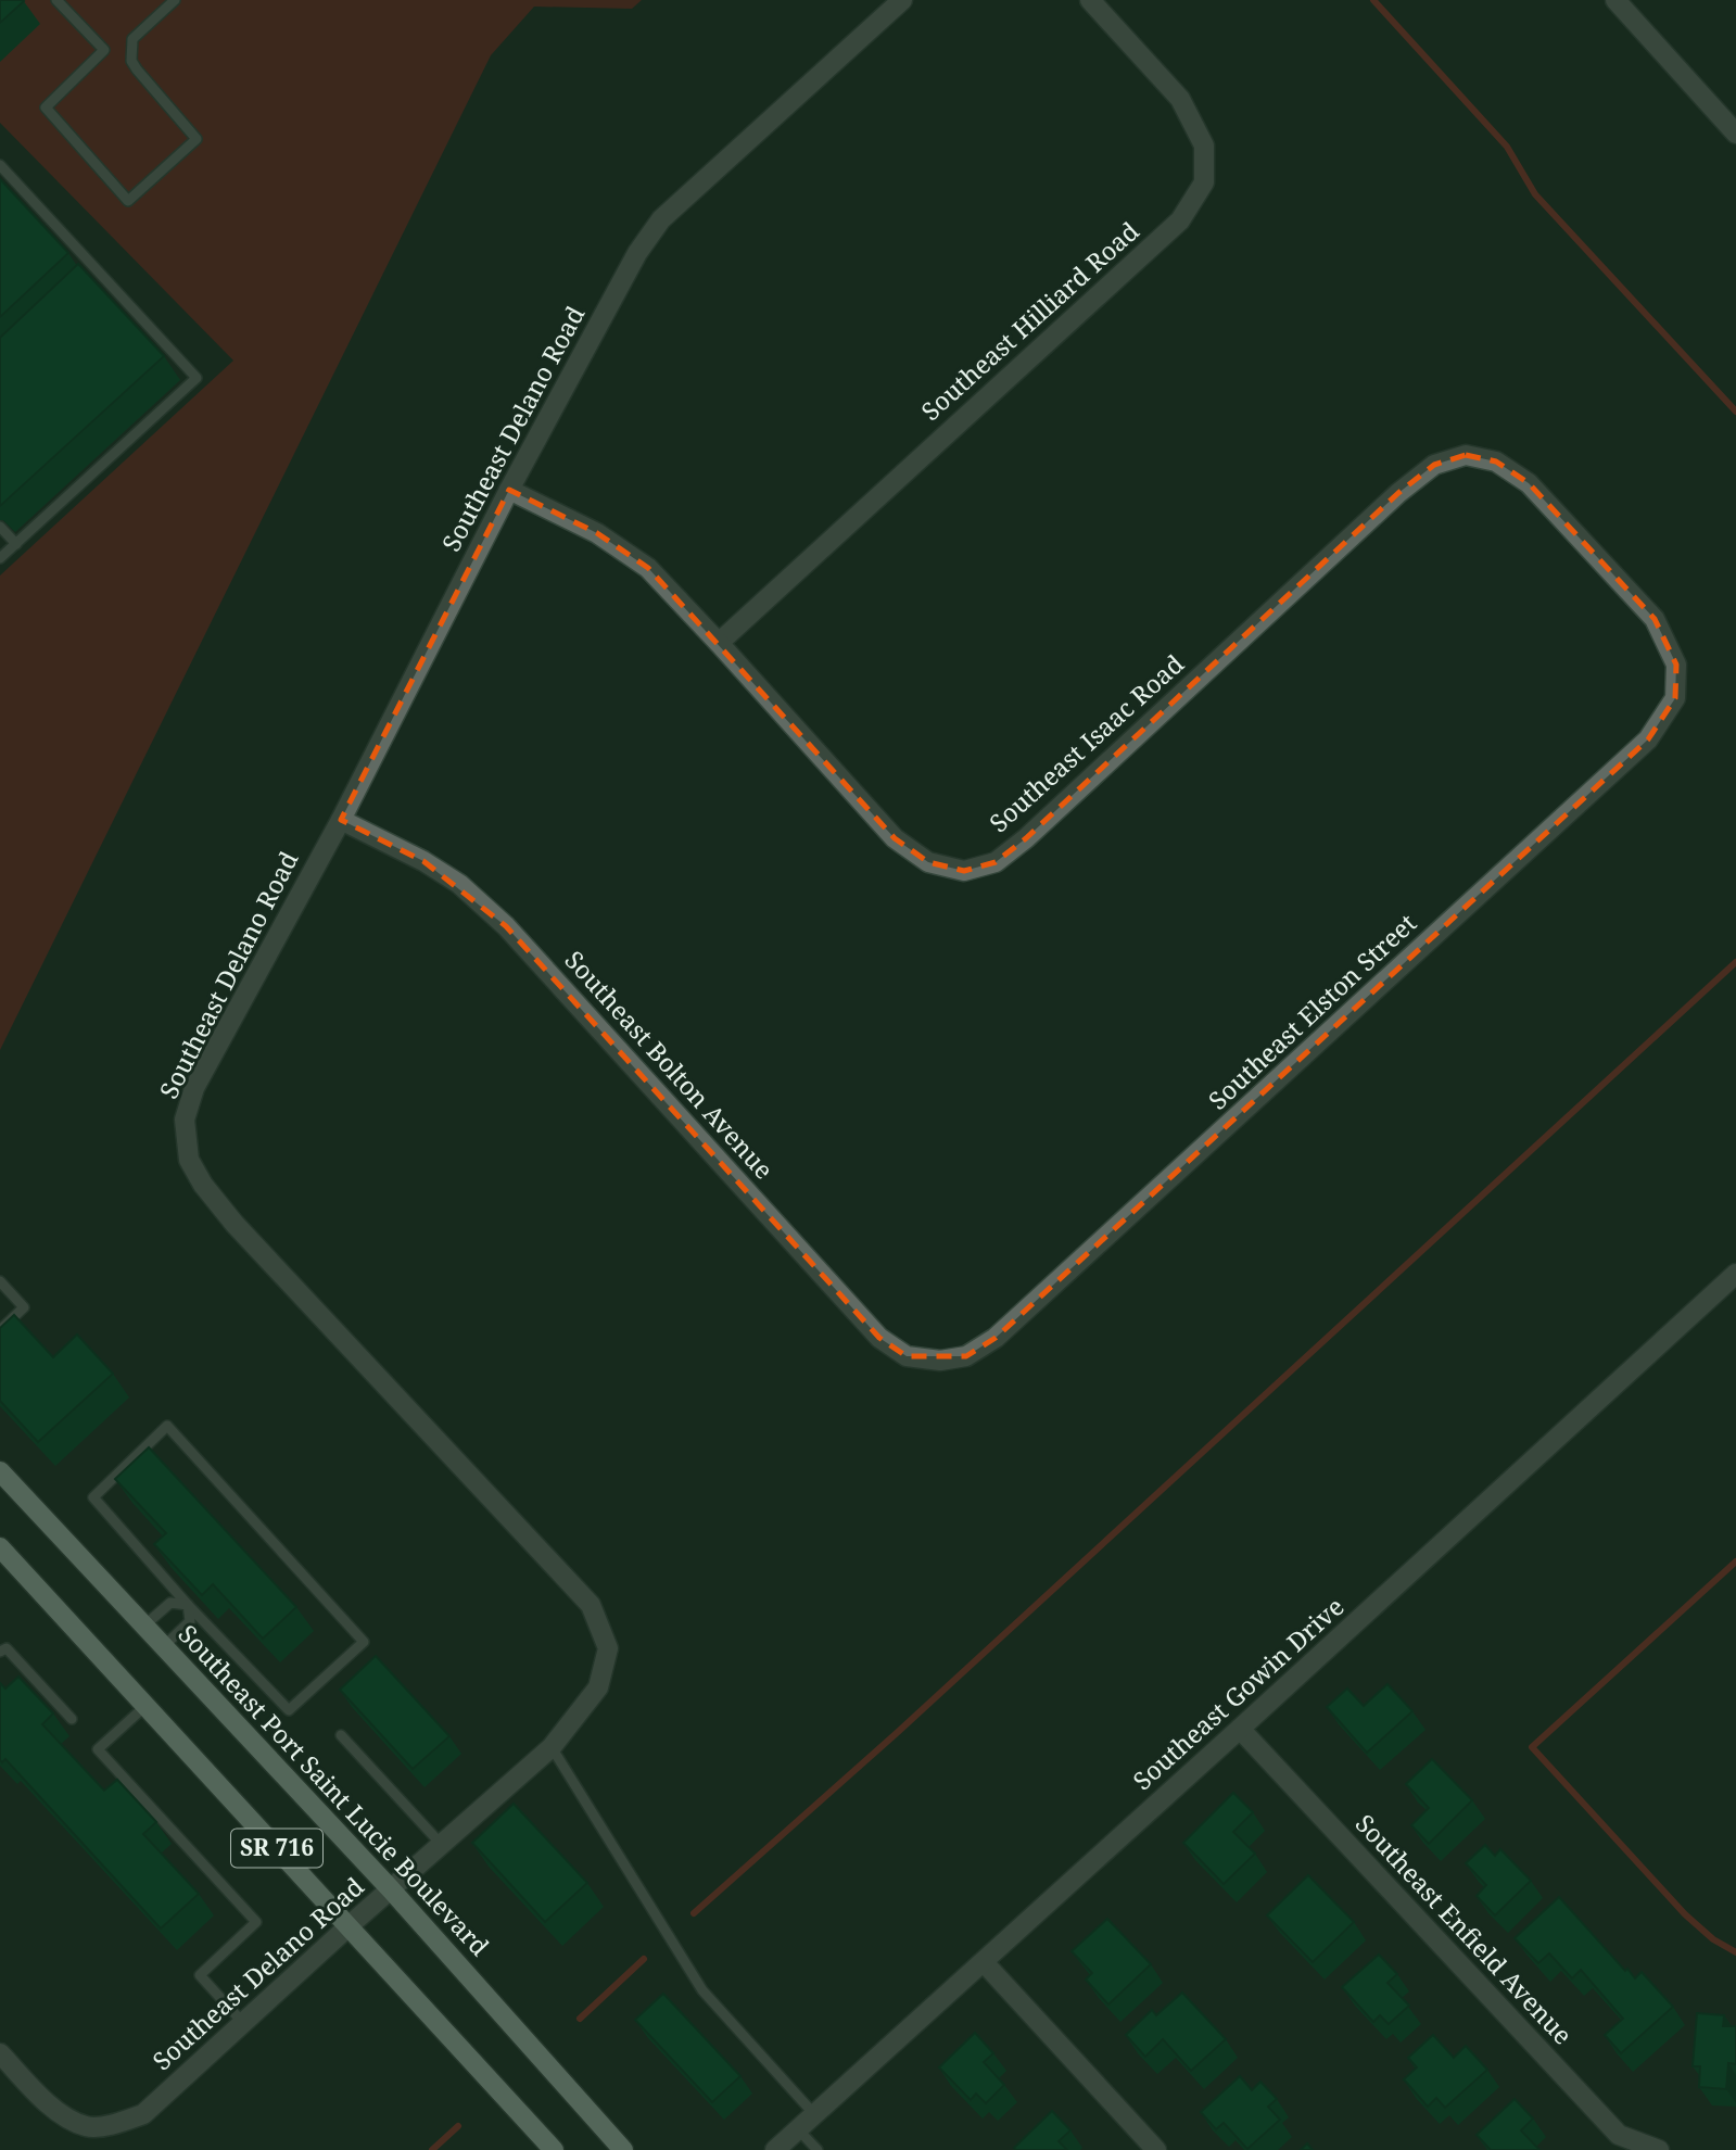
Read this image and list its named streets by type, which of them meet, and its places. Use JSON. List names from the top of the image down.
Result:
{
  "streets": {
    "main road": ["Southeast Port Saint Lucie Boulevard", "SR 716"],
    "street": [
      "Southeast Hilliard Road",
      "Southeast Delano Road",
      "Southeast Isaac Road",
      "Southeast Elston Street",
      "Southeast Bolton Avenue",
      "Southeast Gowin Drive",
      "Southeast Enfield Avenue"
    ]
  },
  "crossings": [
    ["Southeast Hilliard Road", "Southeast Isaac Road"],
    ["Southeast Delano Road", "Southeast Isaac Road"],
    ["Southeast Delano Road", "Southeast Bolton Avenue"],
    ["Southeast Delano Road", "Southeast Port Saint Lucie Boulevard"],
    ["Southeast Delano Road", "SR 716"],
    ["Southeast Isaac Road", "Southeast Elston Street"],
    ["Southeast Elston Street", "Southeast Bolton Avenue"],
    ["Southeast Gowin Drive", "Southeast Enfield Avenue"]
  ]
}
